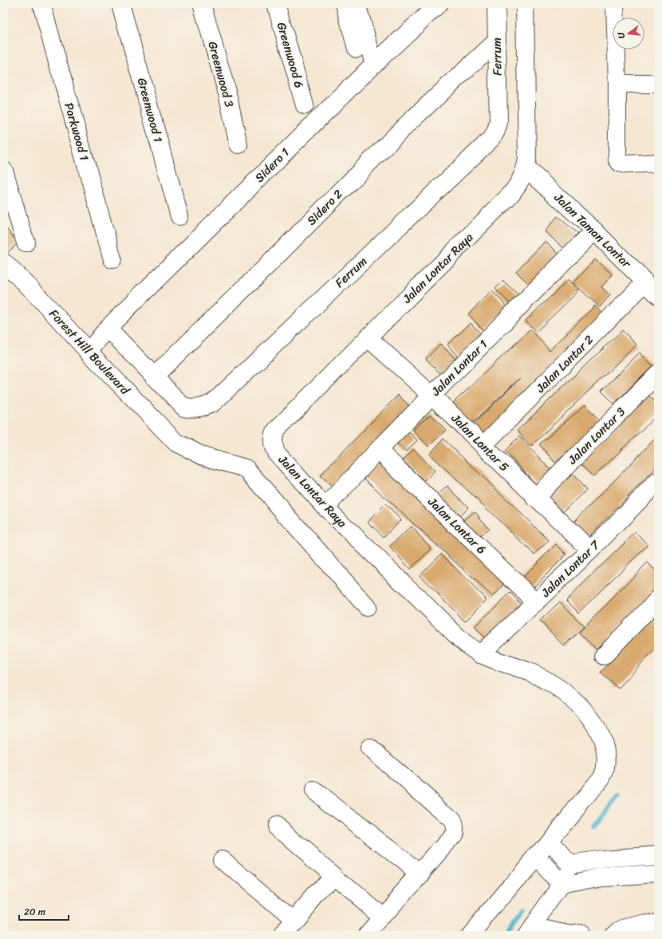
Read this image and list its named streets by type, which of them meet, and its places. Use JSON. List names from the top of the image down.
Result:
{
  "streets": {
    "street": [
      "Greenwood 6",
      "Ferrum",
      "Greenwood 3",
      "Greenwood 1",
      "Parkwood 1",
      "Sidero 1",
      "Sidero 2",
      "Jalan Taman Lontar",
      "Jalan Lontar Raya",
      "Forest Hill Boulevard",
      "Jalan Lontar 2",
      "Jalan Lontar 1",
      "Jalan Lontar 3",
      "Jalan Lontar 5",
      "Jalan Lontar 6",
      "Jalan Lontar 7"
    ]
  },
  "crossings": [
    ["Ferrum", "Sidero 1"],
    ["Ferrum", "Sidero 2"],
    ["Sidero 1", "Forest Hill Boulevard"],
    ["Jalan Taman Lontar", "Jalan Lontar Raya"],
    ["Jalan Taman Lontar", "Jalan Lontar 2"],
    ["Jalan Taman Lontar", "Jalan Lontar 1"],
    ["Jalan Lontar Raya", "Jalan Lontar 1"],
    ["Jalan Lontar Raya", "Jalan Lontar 5"],
    ["Jalan Lontar Raya", "Jalan Lontar 7"],
    ["Jalan Lontar 2", "Jalan Lontar 5"],
    ["Jalan Lontar 1", "Jalan Lontar 5"],
    ["Jalan Lontar 1", "Jalan Lontar 6"],
    ["Jalan Lontar 3", "Jalan Lontar 5"],
    ["Jalan Lontar 5", "Jalan Lontar 7"],
    ["Jalan Lontar 6", "Jalan Lontar 7"]
  ],
  "scale_bar": "20 m",
  "north": "left"
}
